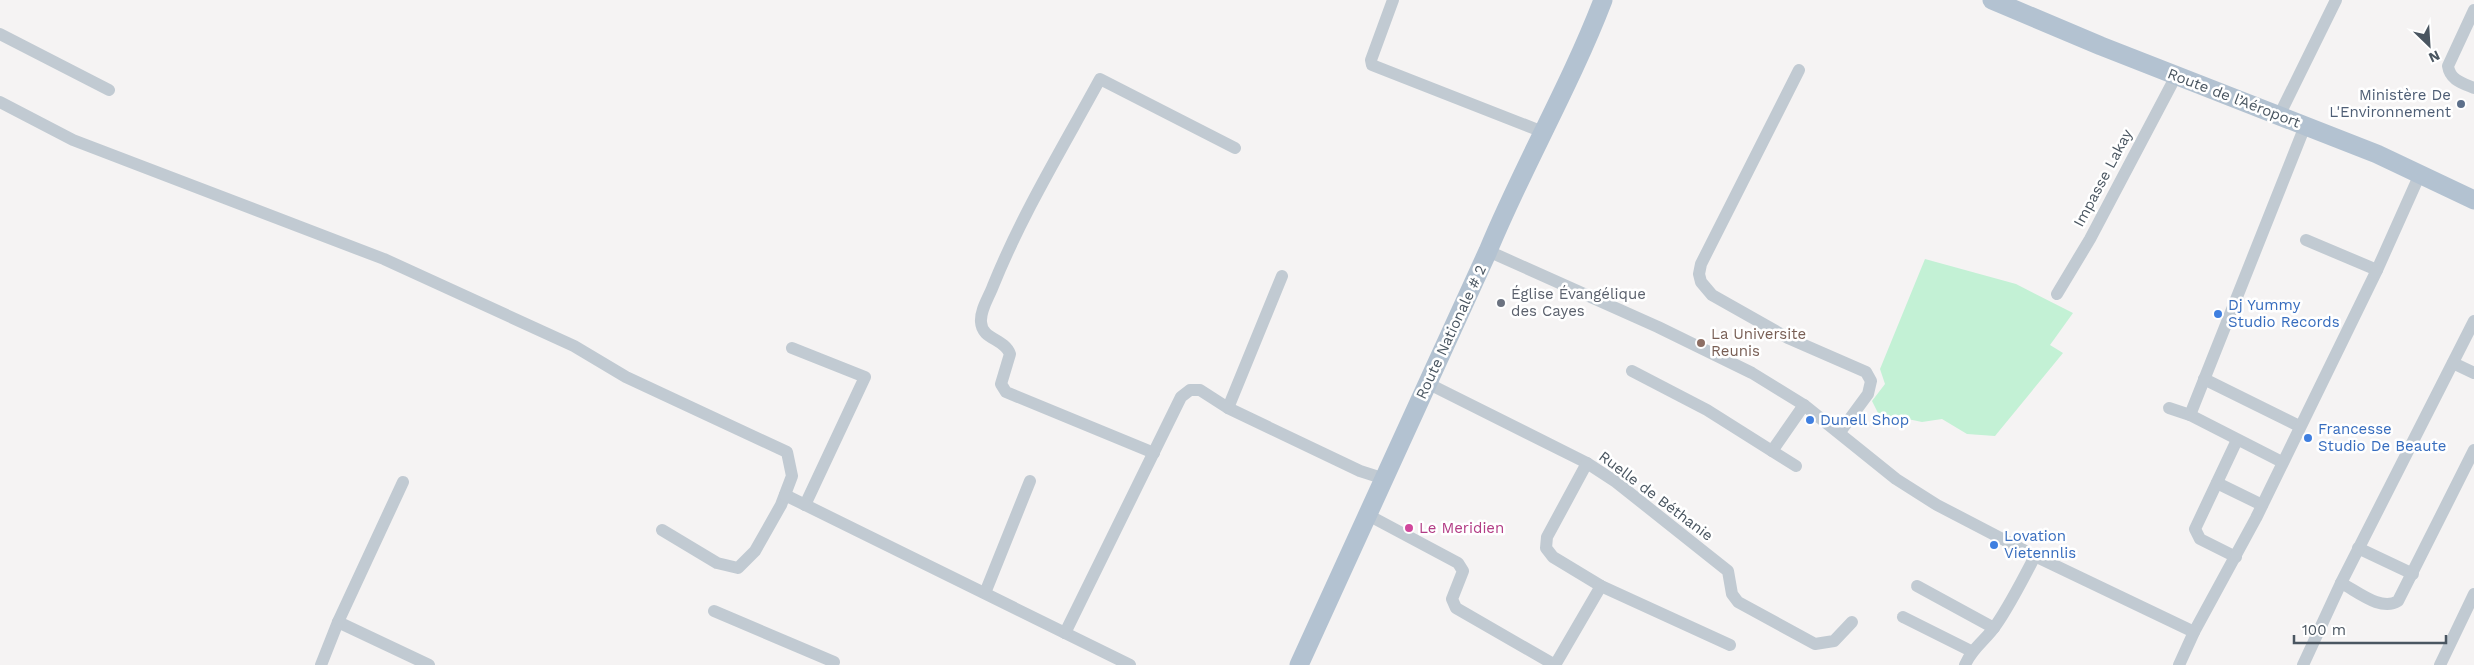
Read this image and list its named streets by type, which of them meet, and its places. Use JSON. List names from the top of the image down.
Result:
{
  "streets": {
    "main road": ["Route de l’Aéroport", "Route Nationale # 2"],
    "street": ["Impasse Lakay", "Ruelle de Béthanie"]
  },
  "crossings": [
    ["Route de l’Aéroport", "Impasse Lakay"],
    ["Route Nationale # 2", "Ruelle de Béthanie"]
  ],
  "places": [
    "Ministère De L'Environnement",
    "Église Évangélique des Cayes",
    "Dj Yummy Studio Records",
    "La Universite Reunis",
    "Dunell Shop",
    "Francesse Studio De Beaute",
    "Le Meridien",
    "Lovation Vietennlis"
  ],
  "scale_bar": "100 m",
  "north": "bottom right"
}
